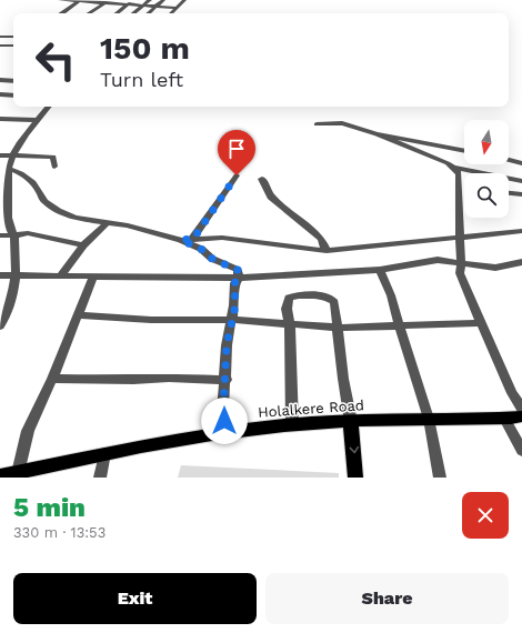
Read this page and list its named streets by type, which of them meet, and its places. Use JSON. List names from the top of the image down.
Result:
{
  "streets": {
    "main road": ["Holalkere Road"]
  },
  "north": "bottom",
  "page": {
    "turn": ["150 m", "Turn left"],
    "heading": ["5 min", "330 m · 13:53"],
    "buttons": ["Exit", "Share"]
  }
}
